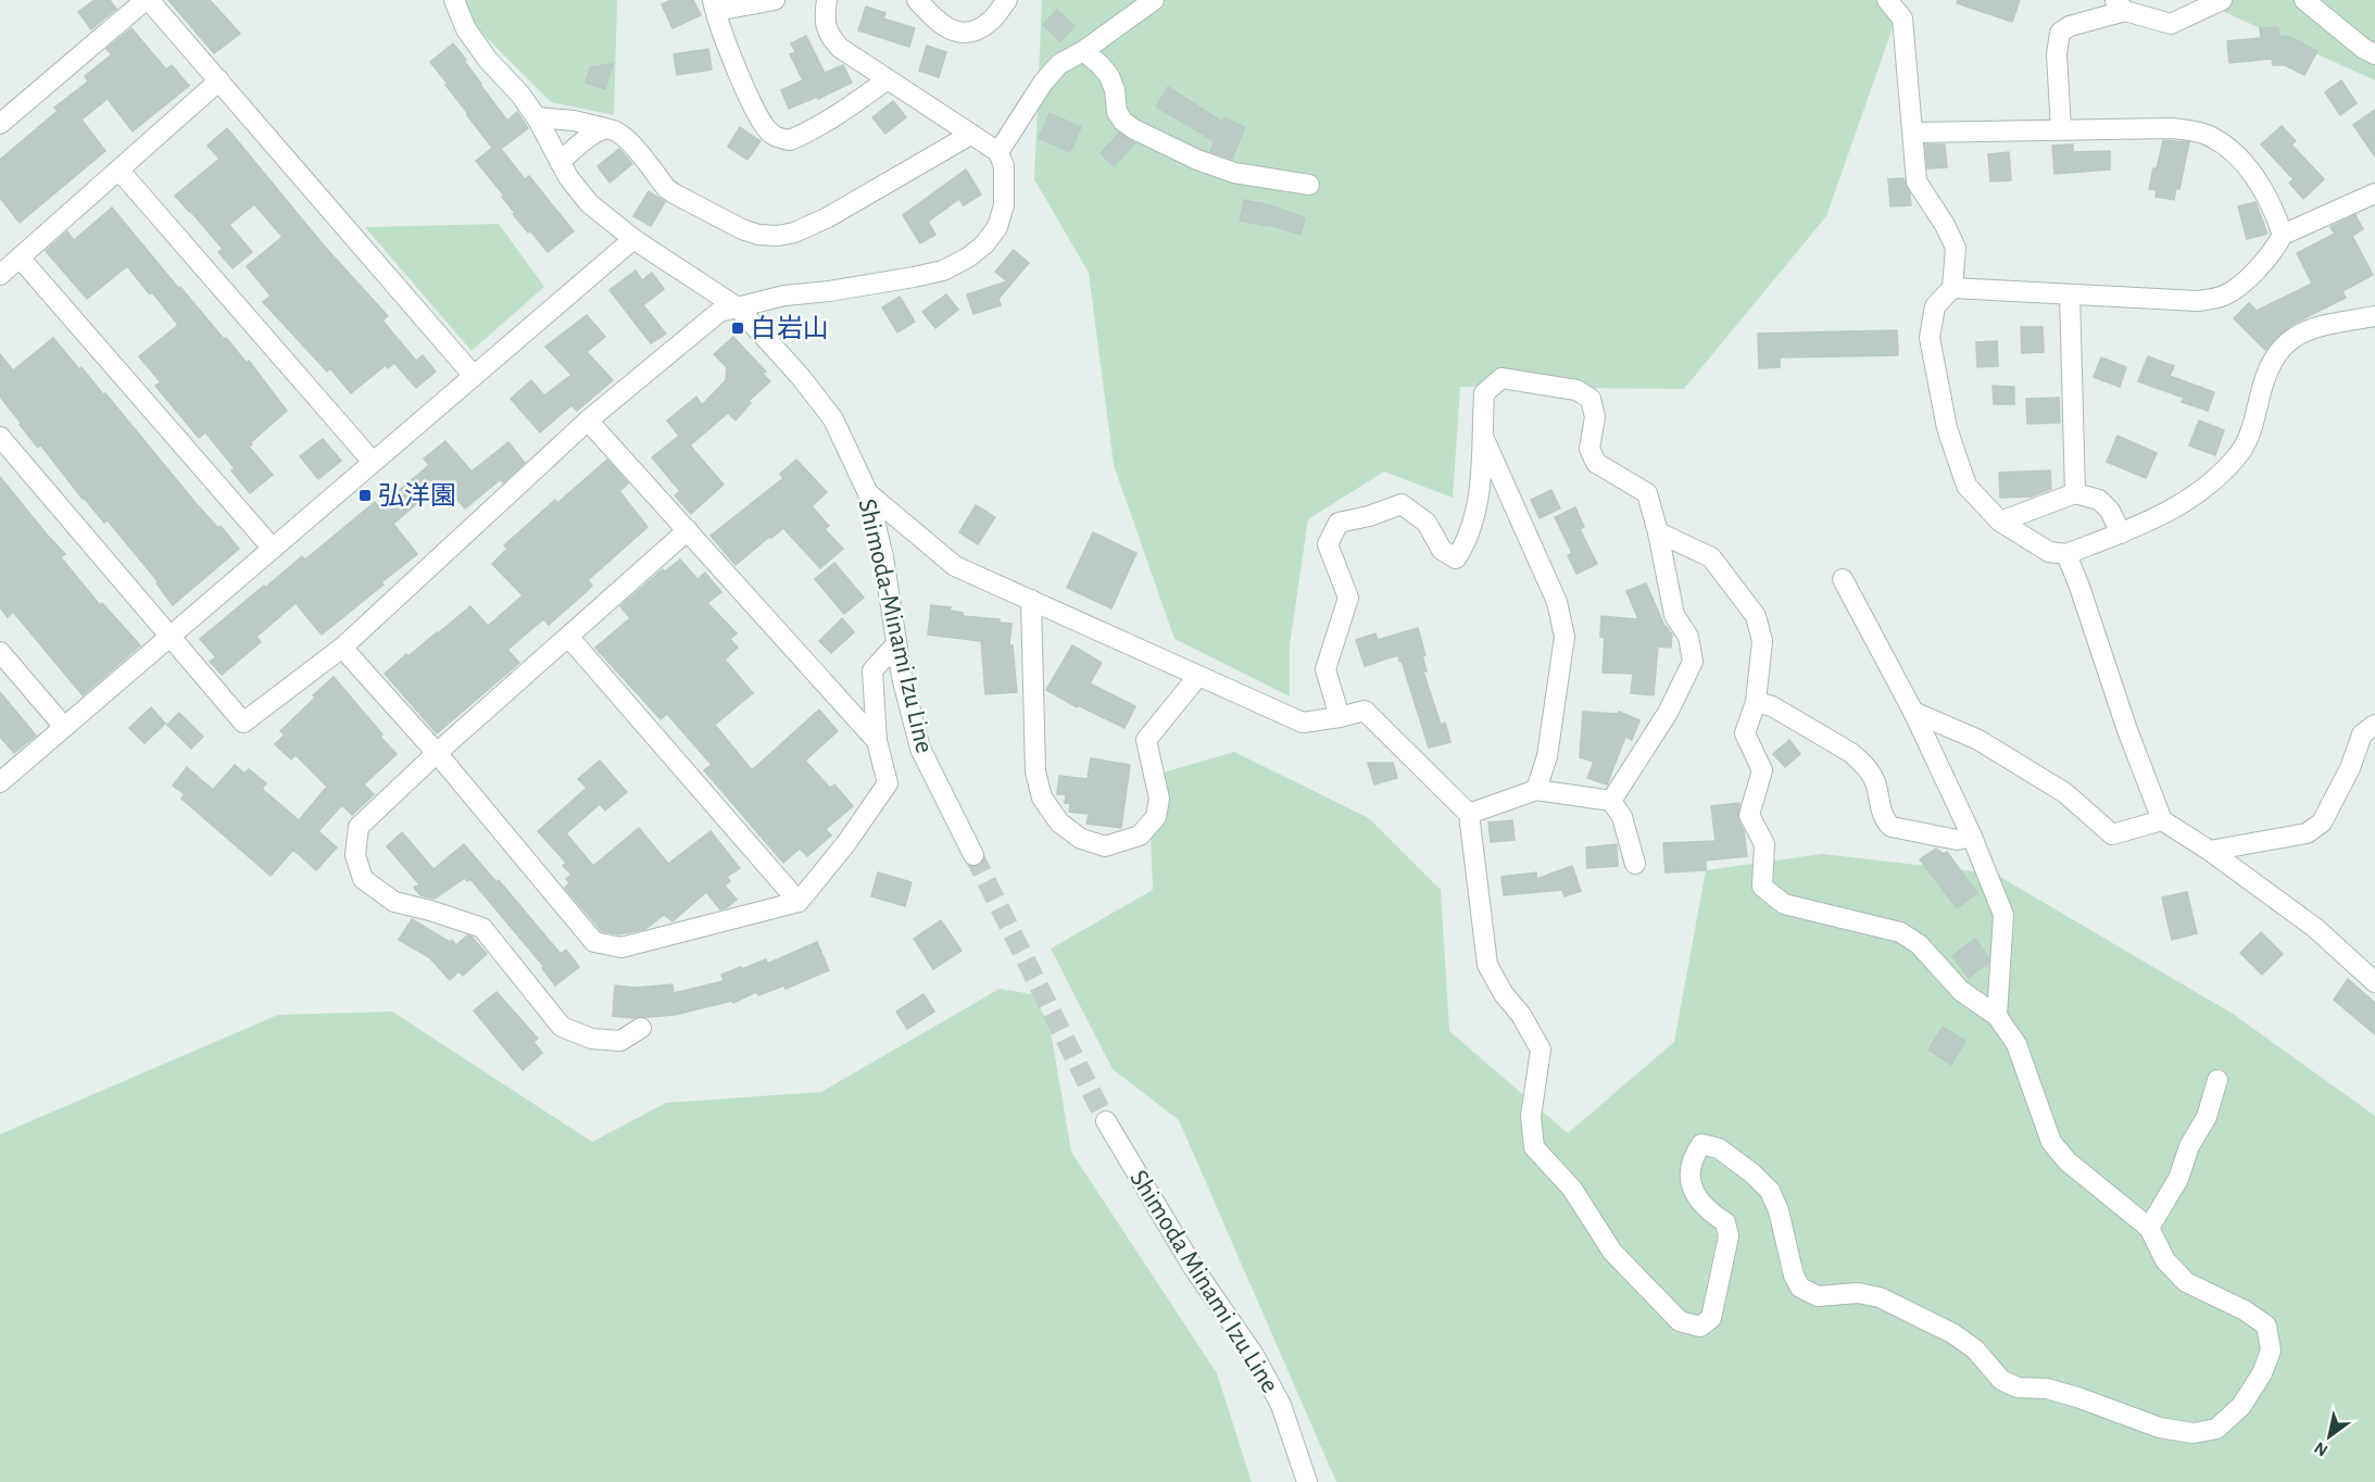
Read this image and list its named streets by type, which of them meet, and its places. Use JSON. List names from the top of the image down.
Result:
{
  "streets": {
    "street": ["Shimoda-Minami Izu Line", "Shimoda Minami Izu Line"]
  },
  "places": {
    "transit": ["白岩山", "弘洋園"]
  },
  "north": "bottom left"
}
